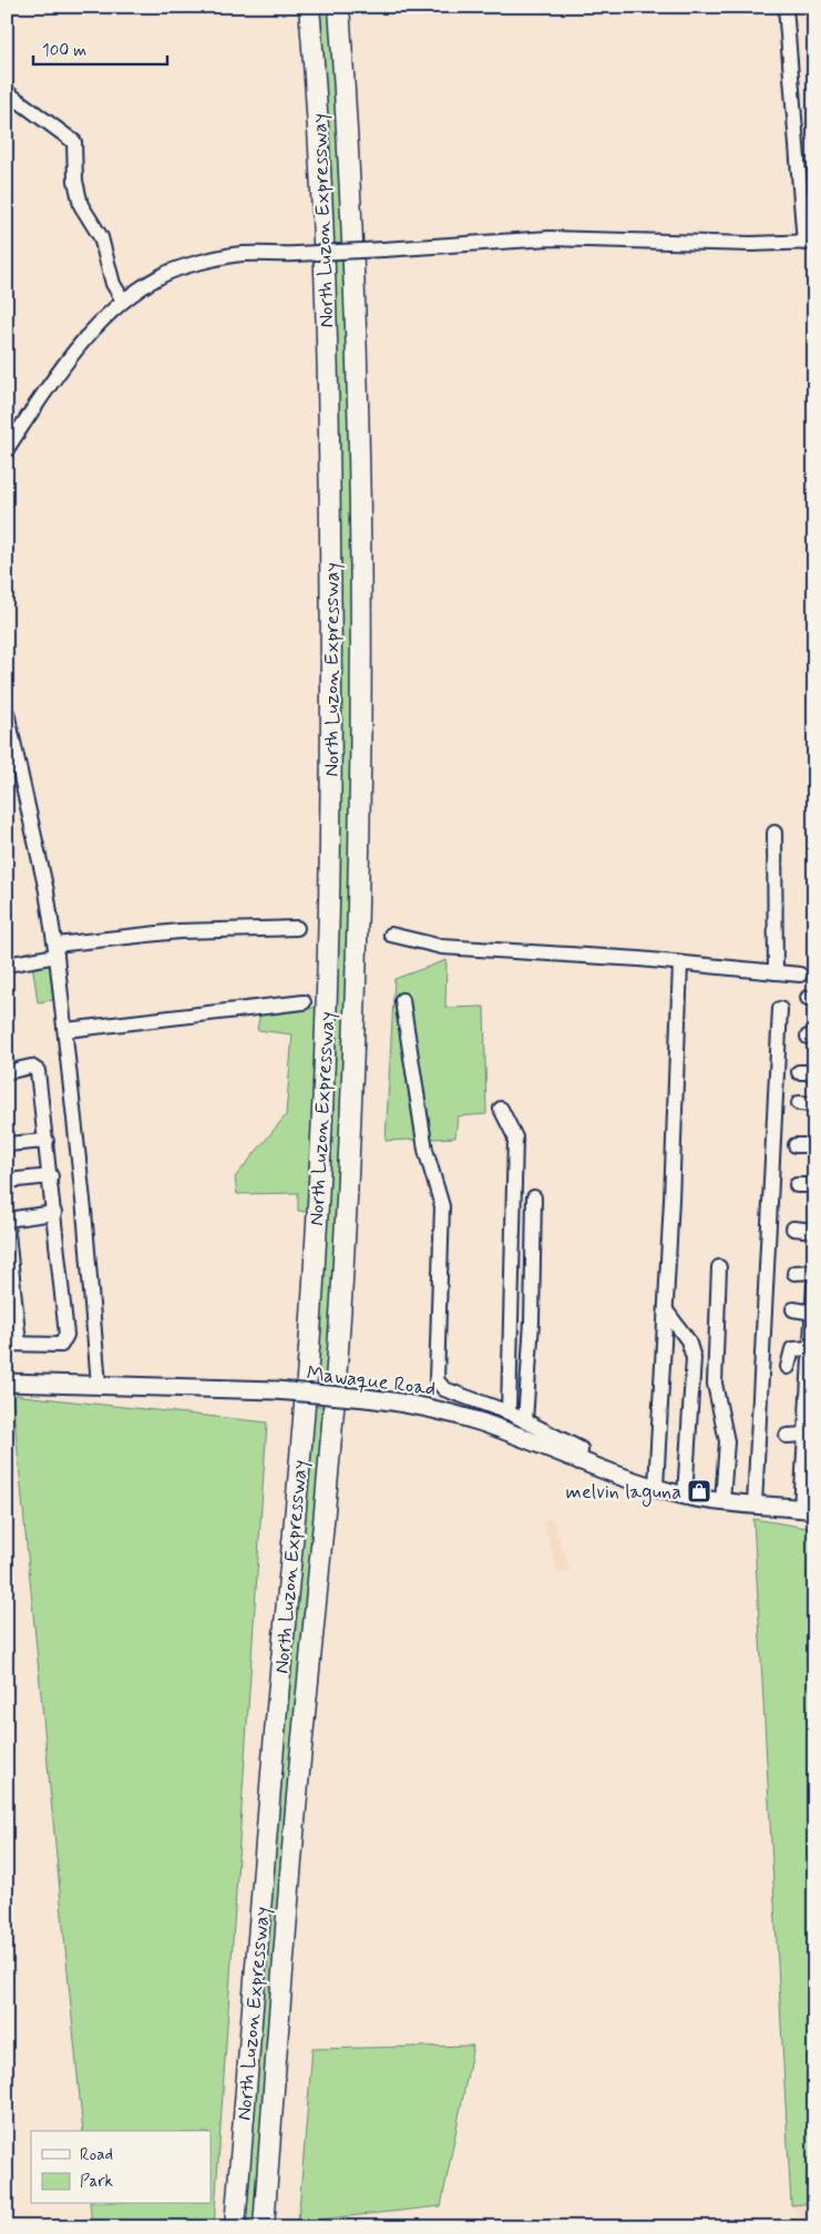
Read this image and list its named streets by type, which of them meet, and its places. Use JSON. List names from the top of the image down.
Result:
{
  "streets": {
    "highway": ["North Luzon Expressway"],
    "main road": ["Mawaque Road"]
  },
  "places": {
    "shop": ["melvin laguna"]
  },
  "legend": ["Road", "Park"],
  "scale_bar": "100 m"
}
